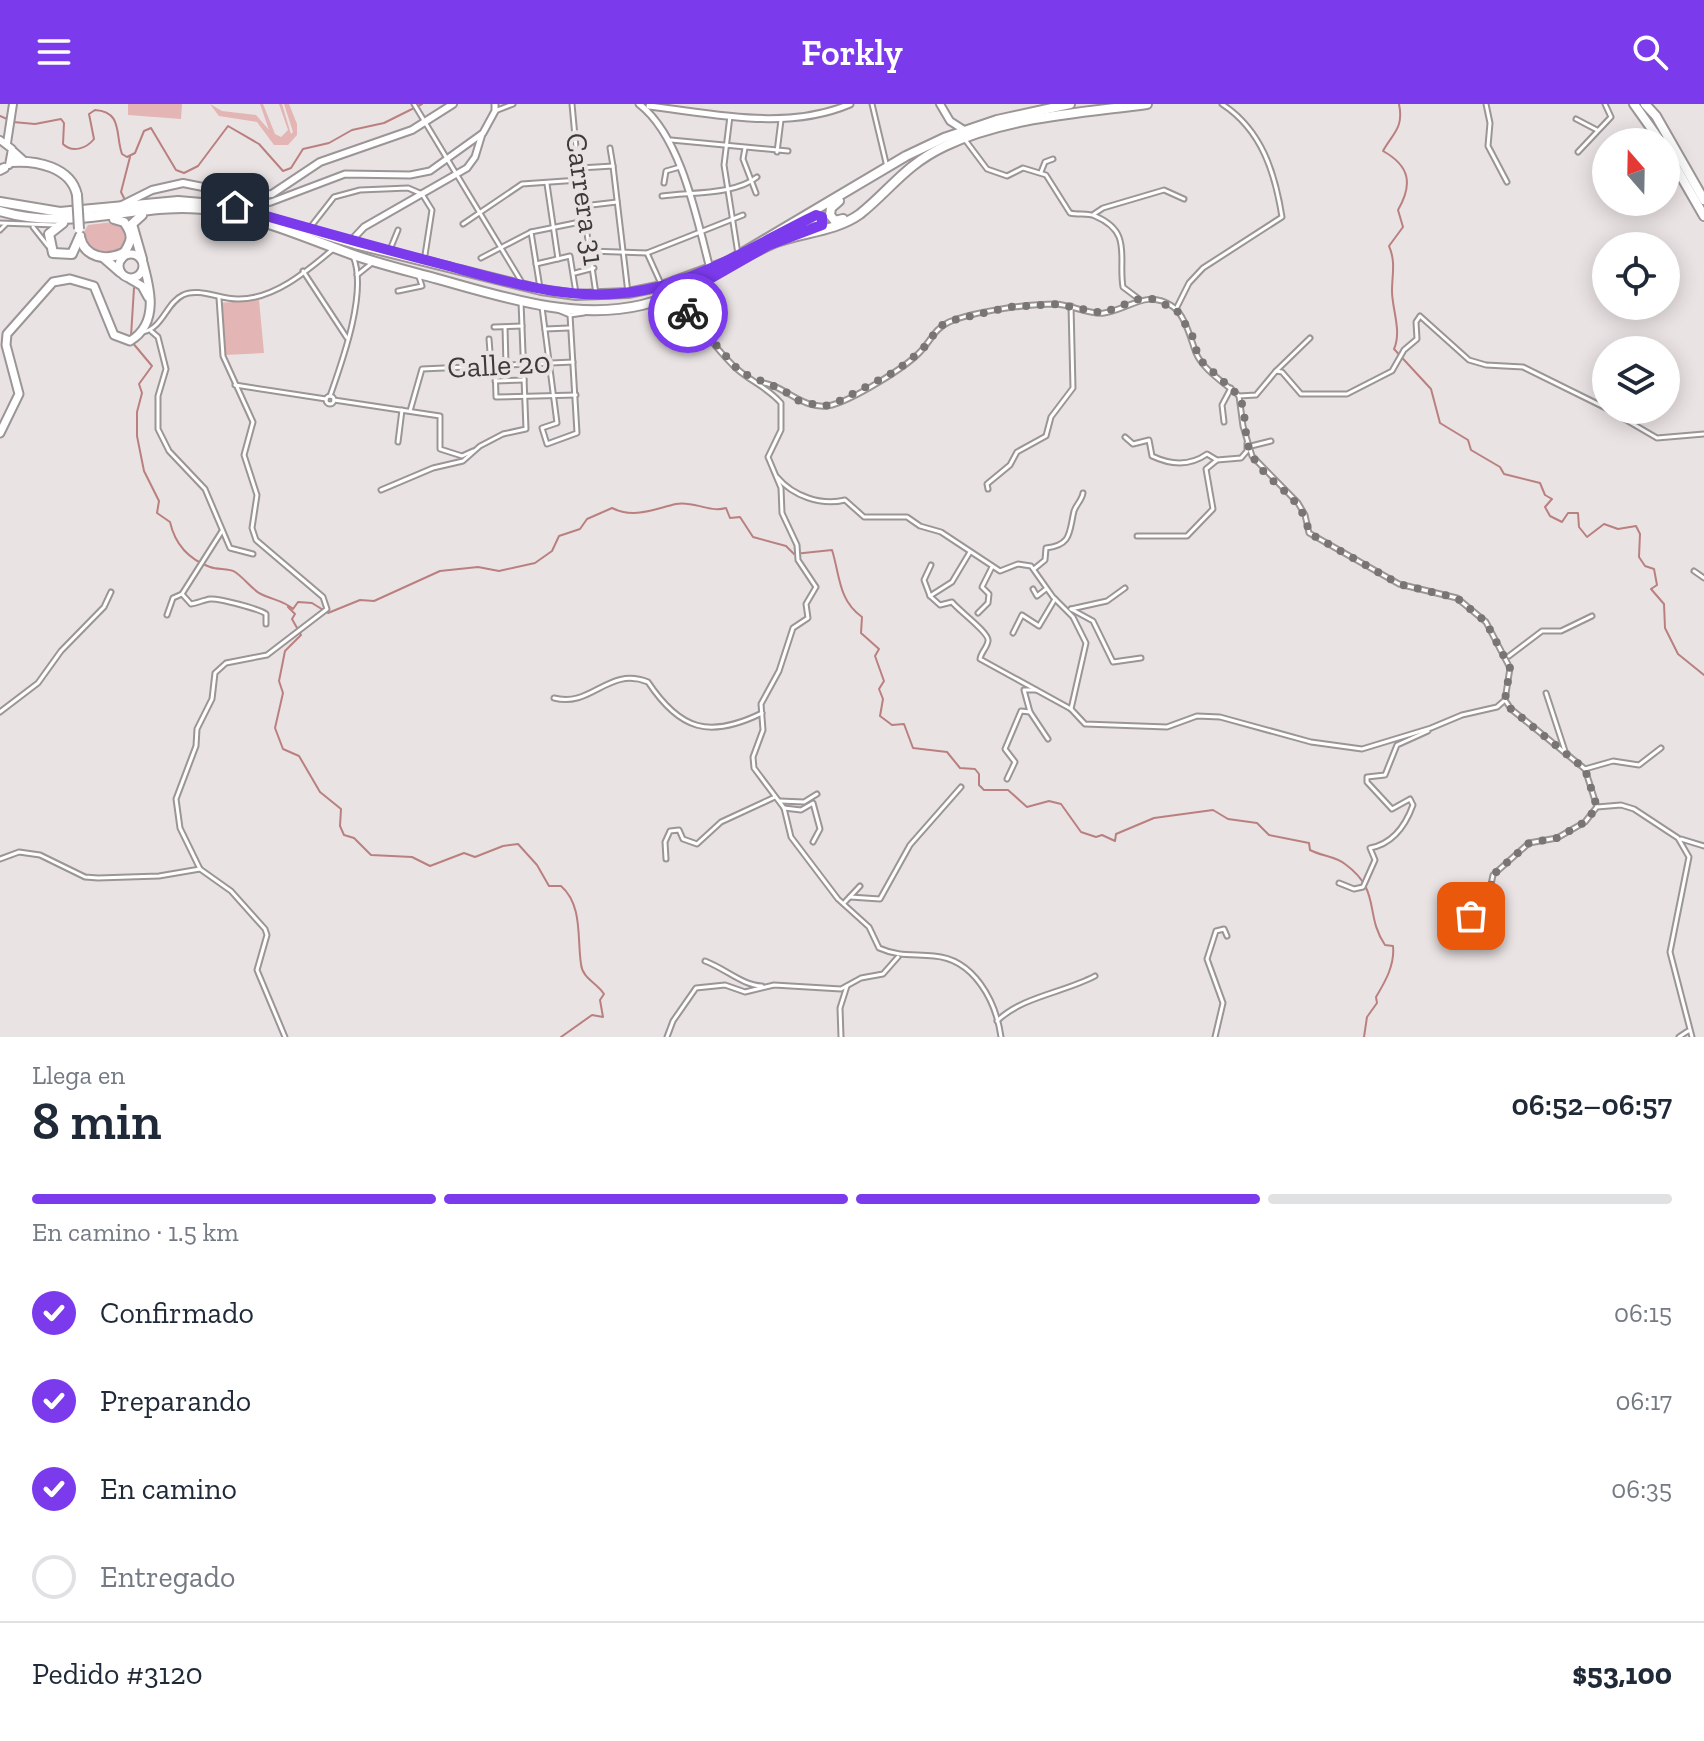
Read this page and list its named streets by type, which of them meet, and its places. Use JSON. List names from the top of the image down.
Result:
{
  "streets": {
    "street": ["Carrera 31", "Calle 20"]
  },
  "north": "top",
  "page": {
    "header": "Forkly",
    "heading": ["8 min", "Llega en", "06:52–06:57"],
    "panel": ["Pedido #3120", "$53,100"],
    "bar": "En camino · 1.5 km",
    "list": [
      ["Confirmado", "06:15"],
      ["Preparando", "06:17"],
      ["En camino", "06:35"],
      "Entregado"
    ]
  }
}
